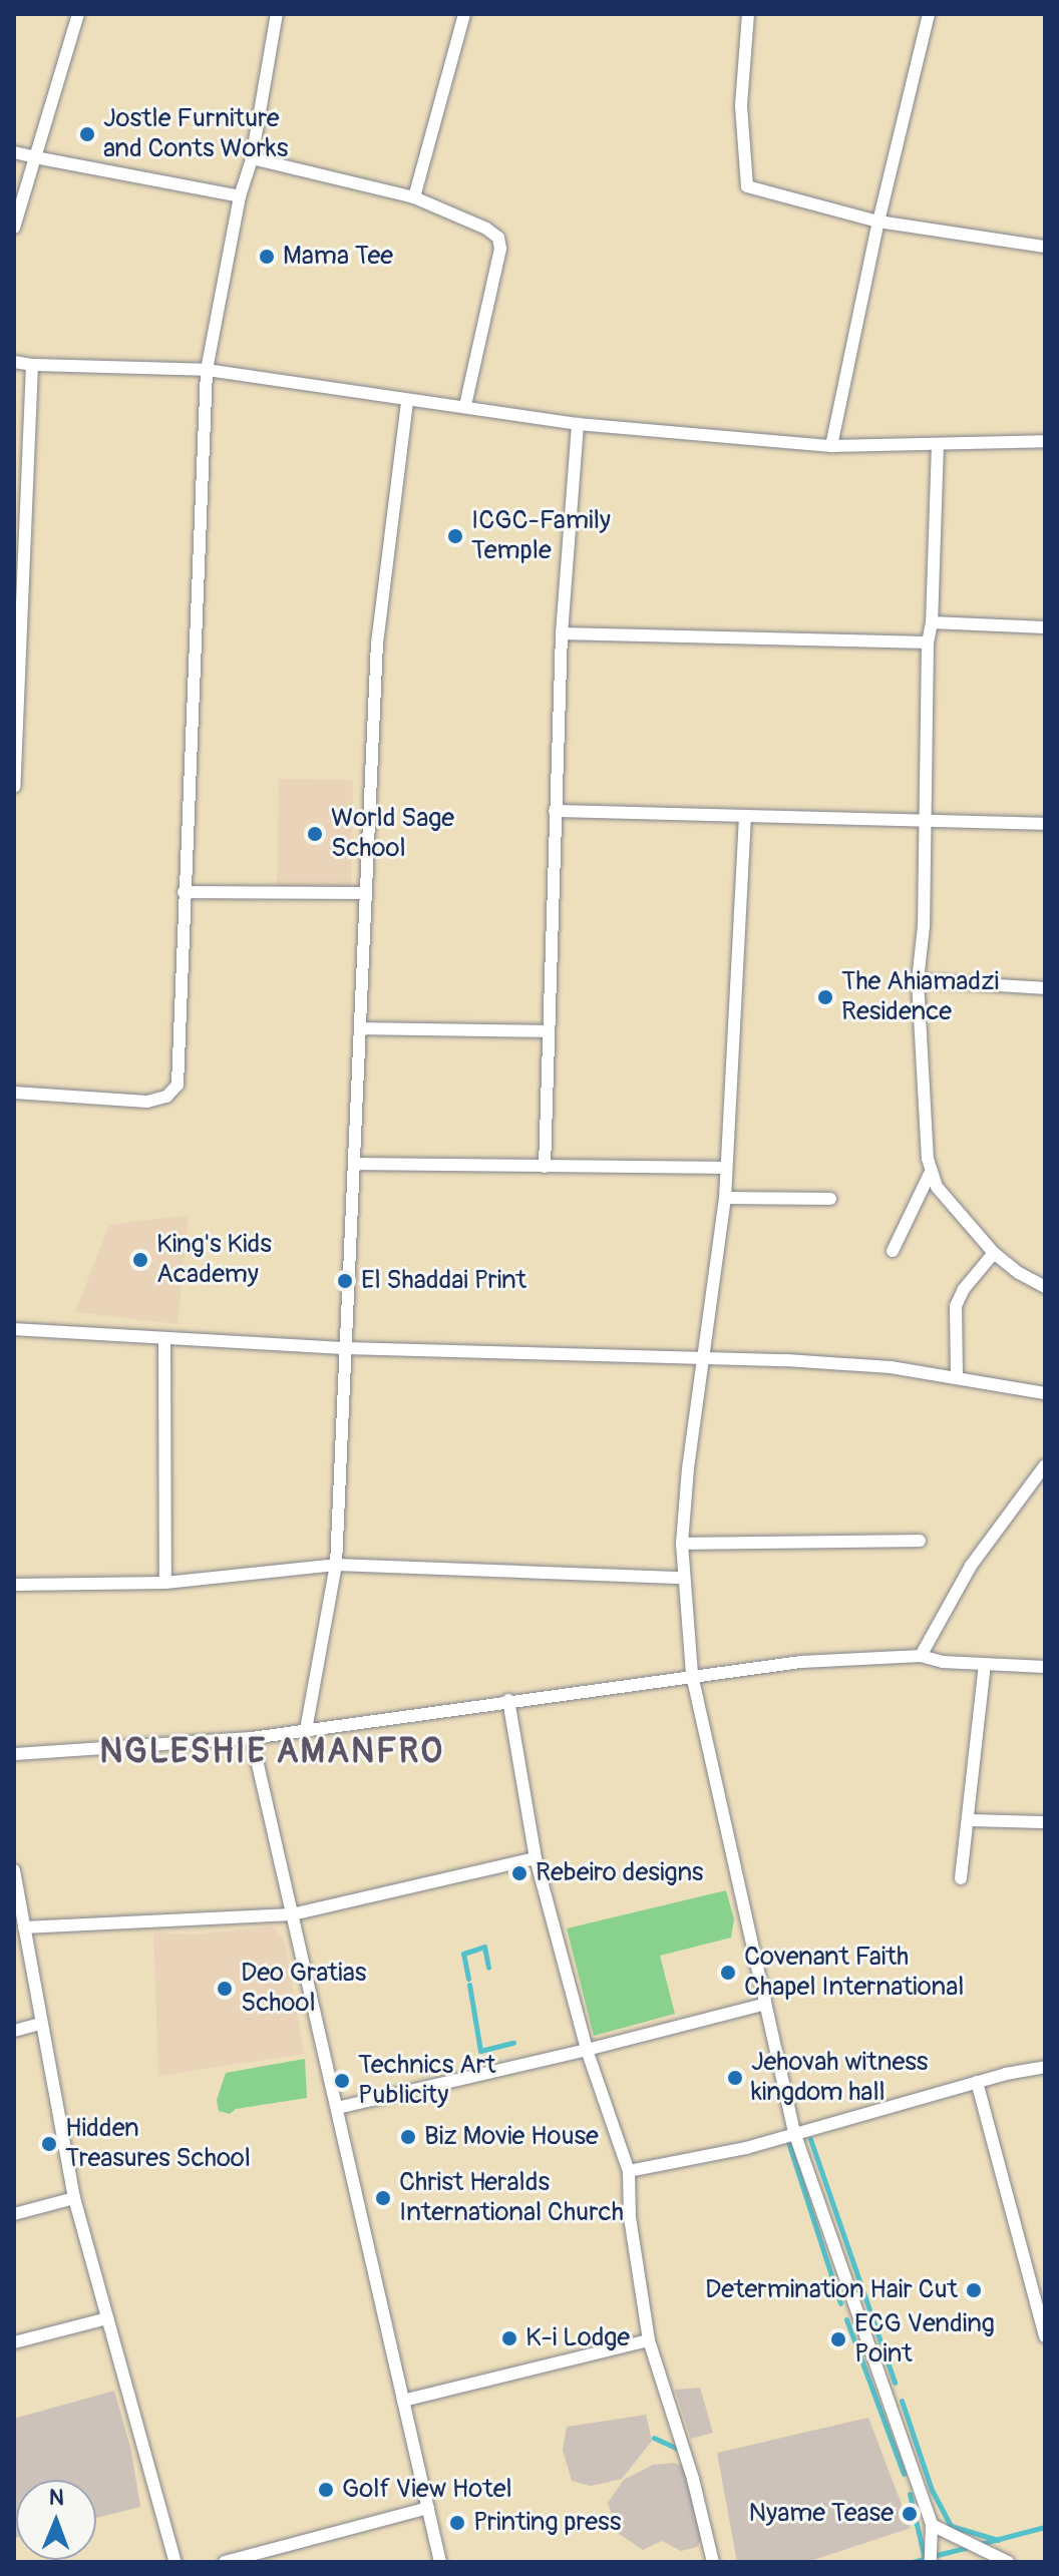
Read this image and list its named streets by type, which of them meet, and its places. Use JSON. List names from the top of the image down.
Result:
{
  "districts": ["NGLESHIE AMANFRO"],
  "places": [
    "Jostle Furniture and Conts Works",
    "Mama Tee",
    "ICGC-Family Temple",
    "World Sage School",
    "The Ahiamadzi Residence",
    "King's Kids Academy",
    "El Shaddai Print",
    "Rebeiro designs",
    "Covenant Faith Chapel International",
    "Deo Gratias School",
    "Jehovah witness kingdom hall",
    "Technics Art Publicity",
    "Biz Movie House",
    "Hidden Treasures School",
    "Christ Heralds International Church",
    "Determination Hair Cut",
    "K-i Lodge",
    "ECG Vending Point",
    "Golf View Hotel",
    "Nyame Tease",
    "Printing press"
  ],
  "north": "top"
}
